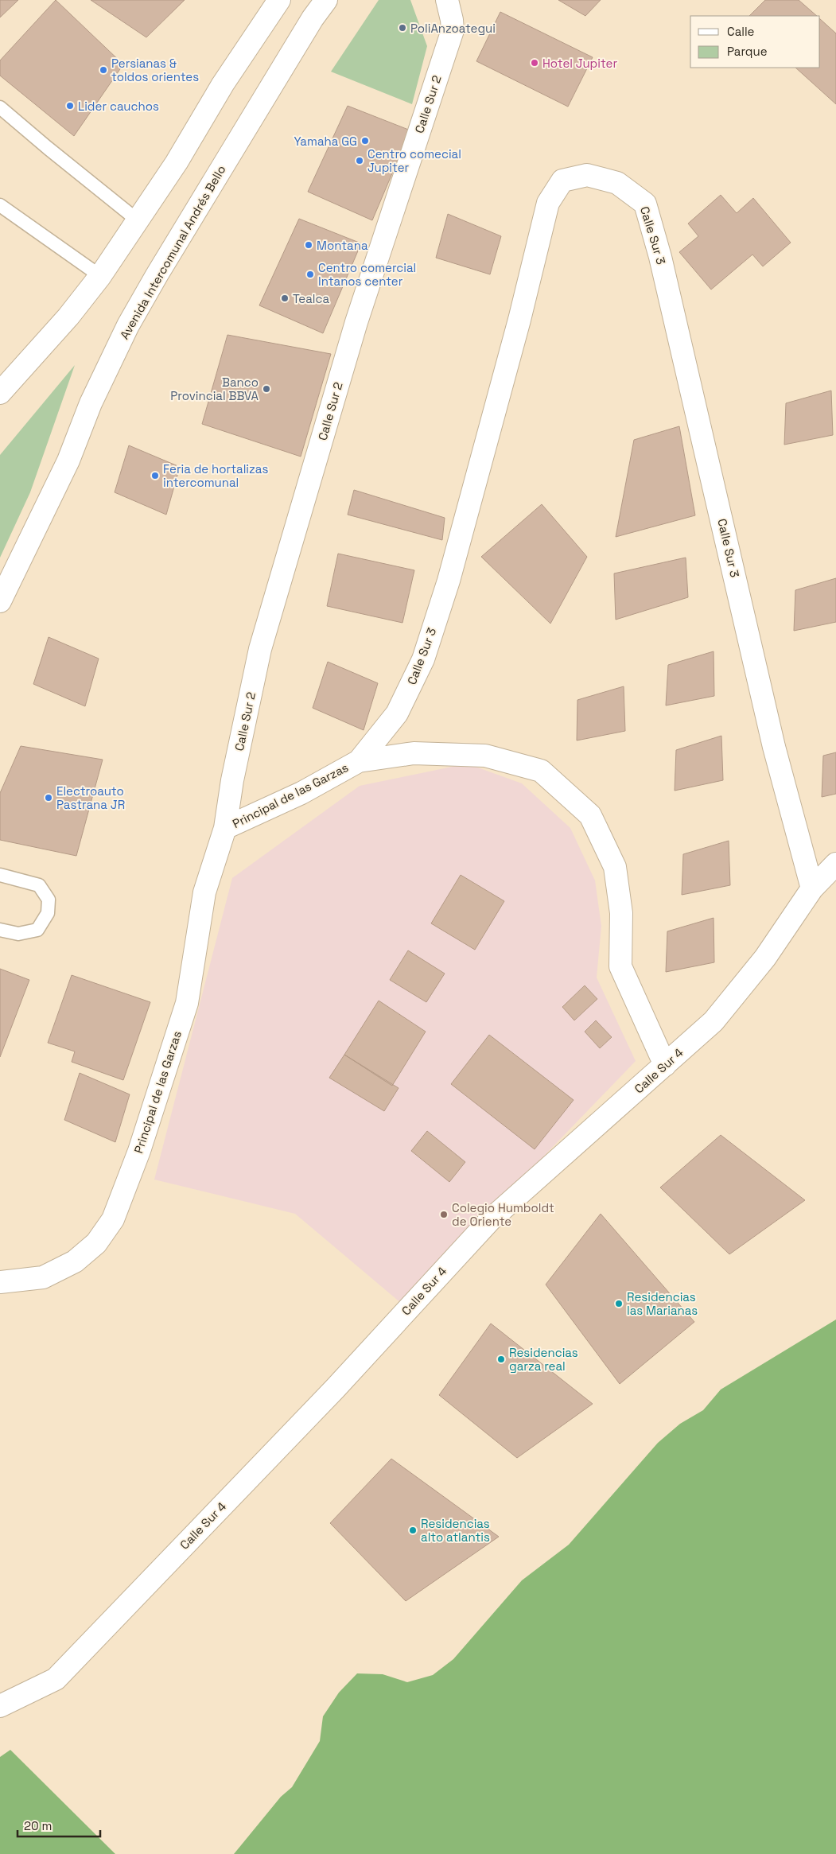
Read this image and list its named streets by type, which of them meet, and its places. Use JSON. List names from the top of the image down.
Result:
{
  "streets": {
    "street": [
      "Calle Sur 2",
      "Calle Sur 3",
      "Avenida Intercomunal Andrés Bello",
      "Principal de las Garzas",
      "Calle Sur 4"
    ]
  },
  "crossings": [
    ["Calle Sur 2", "Principal de las Garzas"],
    ["Calle Sur 3", "Principal de las Garzas"],
    ["Calle Sur 3", "Calle Sur 4"],
    ["Principal de las Garzas", "Calle Sur 4"]
  ],
  "places": [
    "PoliAnzoategui",
    "Hotel Jupiter",
    "Persianas & toldos orientes",
    "Lider cauchos",
    "Yamaha GG",
    "Centro comecial Jupiter",
    "Montana",
    "Centro comercial Intanos center",
    "Tealca",
    "Banco Provincial BBVA",
    "Feria de hortalizas intercomunal",
    "Electroauto Pastrana JR",
    "Colegio Humboldt de Oriente",
    "Residencias las Marianas",
    "Residencias garza real",
    "Residencias alto atlantis"
  ],
  "legend": ["Calle", "Parque"],
  "scale_bar": "20 m"
}
